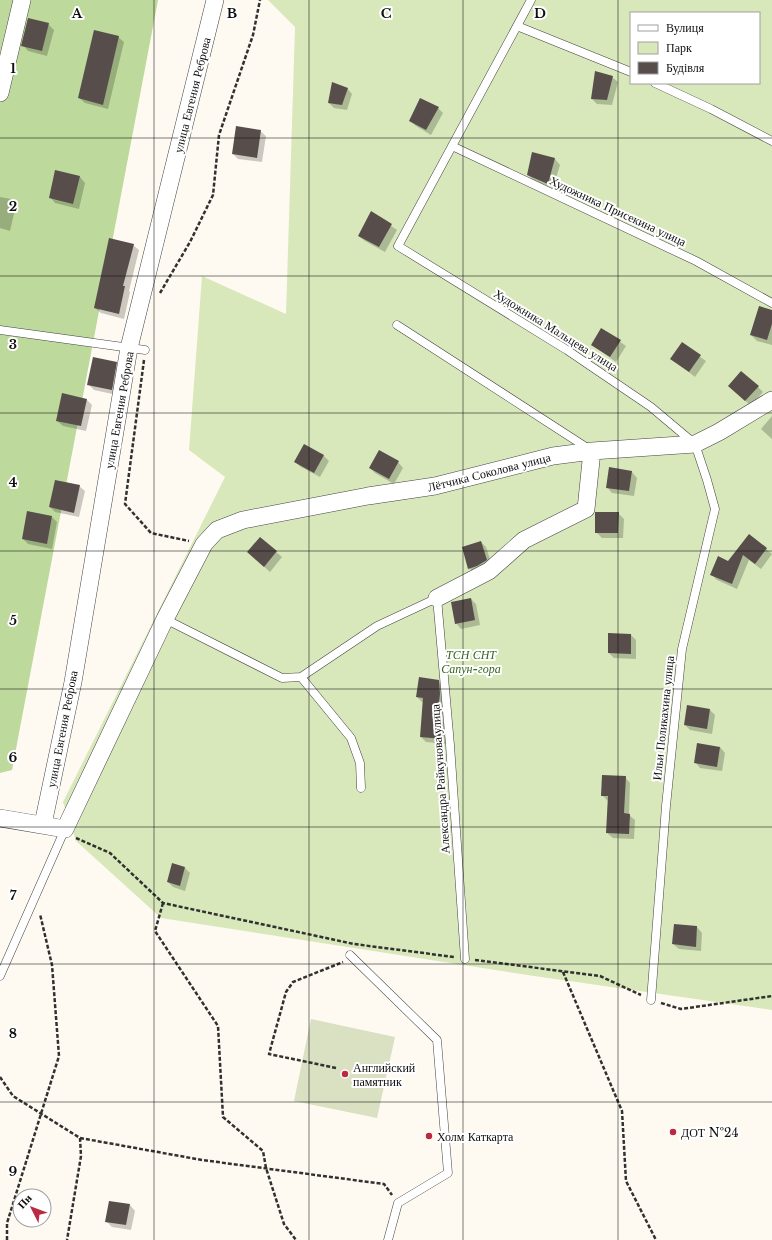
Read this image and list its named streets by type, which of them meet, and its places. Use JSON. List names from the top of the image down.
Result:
{
  "streets": {
    "street": ["улица Евгения Реброва", "Лётчика Соколова улица"],
    "lane": [
      "Художника Присекина улица",
      "Художника Мальцева улица",
      "Ильи Поликахина улица",
      "Александра Райкунова улица"
    ]
  },
  "crossings": [
    ["Художника Присекина улица", "Художника Мальцева улица"],
    ["Художника Мальцева улица", "Лётчика Соколова улица"],
    ["Художника Мальцева улица", "Ильи Поликахина улица"],
    ["Лётчика Соколова улица", "Ильи Поликахина улица"]
  ],
  "parks": ["ТСН СНТ Сапун-гора"],
  "places": ["Английский памятник", "ДОТ №24", "Холм Каткарта"],
  "legend": ["Вулиця", "Парк", "Будівля"],
  "north": "top left",
  "grid": {
    "columns": [
      "A",
      "B",
      "C",
      "D"
    ],
    "rows": [
      "1",
      "2",
      "3",
      "4",
      "5",
      "6",
      "7",
      "8",
      "9"
    ]
  }
}
